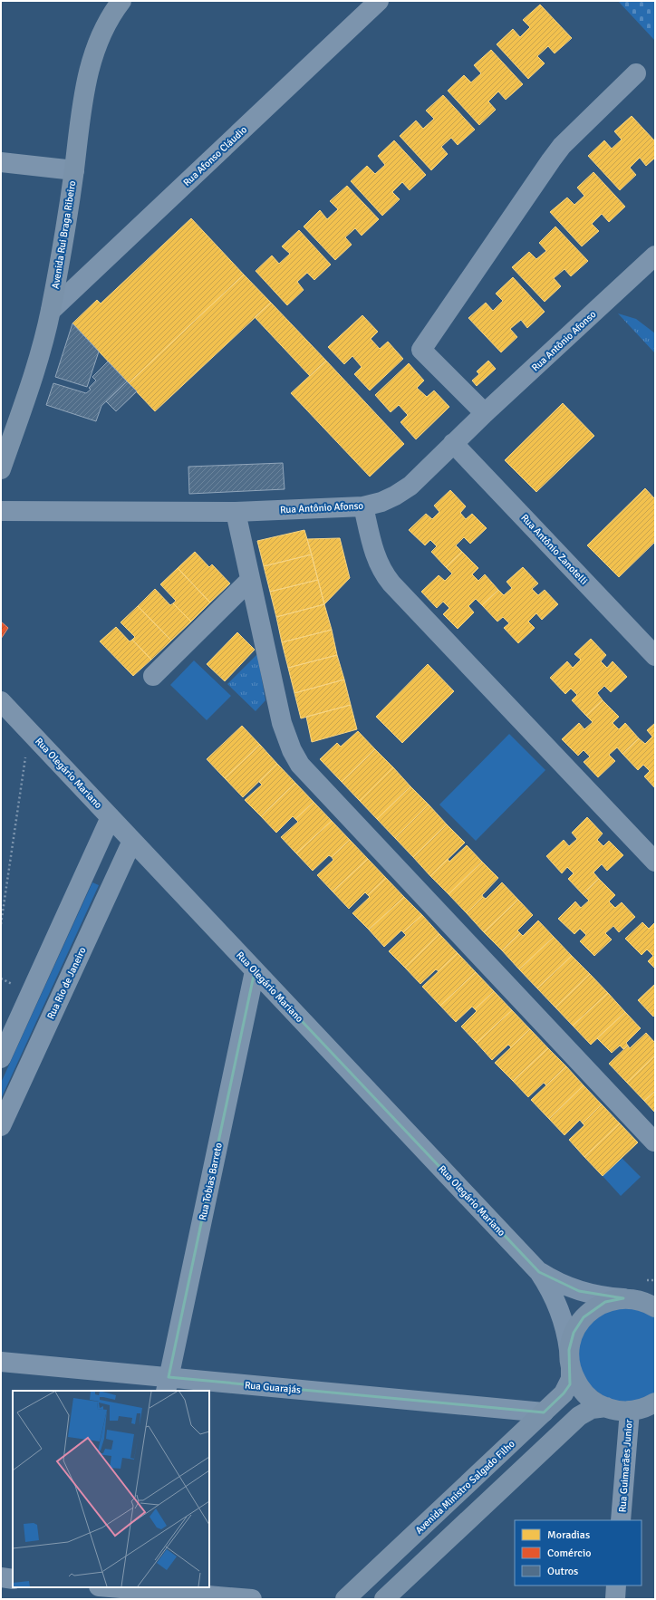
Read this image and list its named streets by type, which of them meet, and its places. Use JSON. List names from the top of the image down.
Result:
{
  "streets": {
    "main road": ["Avenida Rui Braga Ribeiro", "Avenida Ministro Salgado Filho"],
    "street": [
      "Rua Afonso Cláudio",
      "Rua Antônio Afonso",
      "Rua Antônio Zanotelli",
      "Rua Olegário Mariano",
      "Rua Rio de Janeiro",
      "Rua Tobias Barreto",
      "Rua Guarajás",
      "Rua Guimarães Junior"
    ]
  },
  "crossings": [
    ["Rua Afonso Cláudio", "Avenida Rui Braga Ribeiro"],
    ["Rua Antônio Afonso", "Rua Antônio Zanotelli"],
    ["Rua Olegário Mariano", "Rua Rio de Janeiro"],
    ["Rua Olegário Mariano", "Rua Tobias Barreto"],
    ["Rua Olegário Mariano", "Avenida Ministro Salgado Filho"],
    ["Rua Tobias Barreto", "Rua Guarajás"],
    ["Rua Guarajás", "Avenida Ministro Salgado Filho"]
  ],
  "legend": ["Moradias", "Comércio", "Outros"]
}
